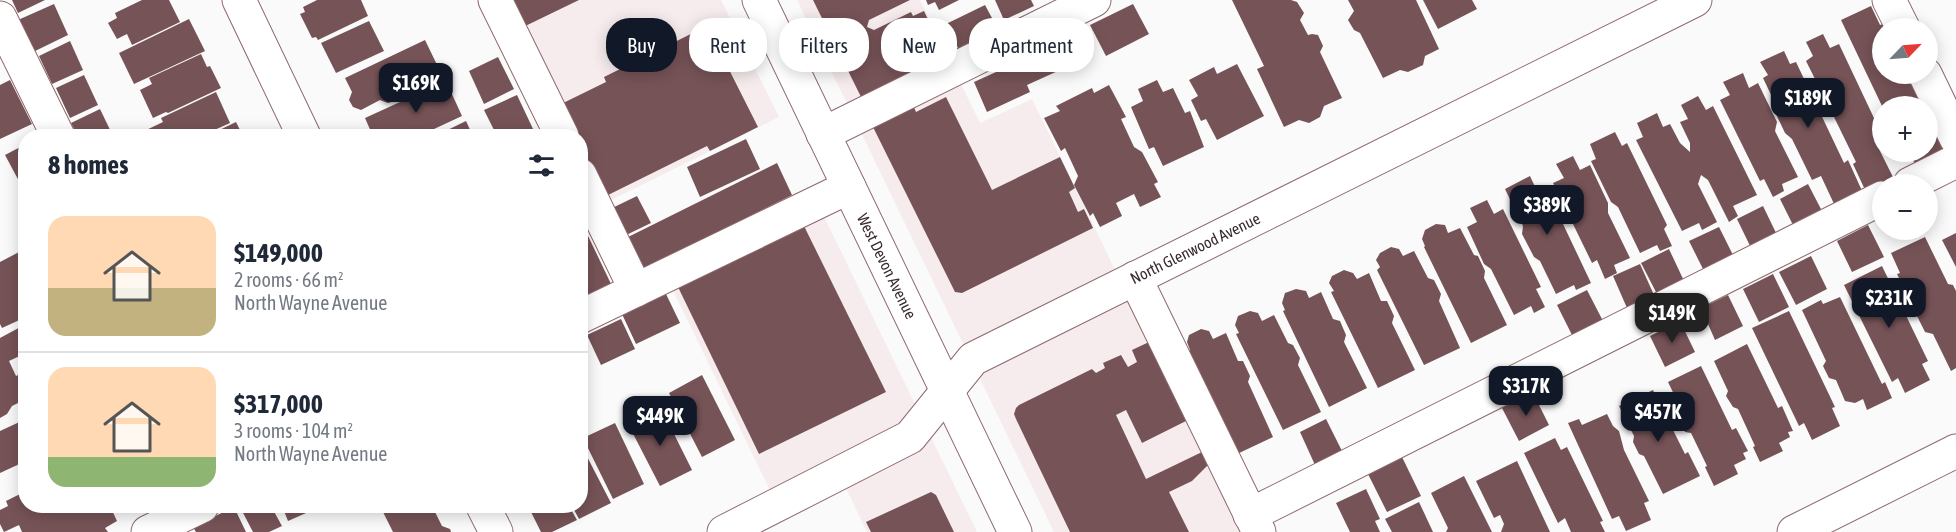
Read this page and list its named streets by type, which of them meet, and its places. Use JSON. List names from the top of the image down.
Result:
{
  "streets": {
    "street": ["North Glenwood Avenue", "West Devon Avenue"]
  },
  "crossings": [
    ["North Glenwood Avenue", "West Devon Avenue"]
  ],
  "north": "top right",
  "page": {
    "map_buttons": ["+", "−"],
    "chip": [
      "Buy",
      "Rent",
      "Filters",
      "New",
      "Apartment"
    ],
    "price": [
      "$169K",
      "$189K",
      "$389K",
      "$231K",
      "$149K",
      "$317K",
      "$457K",
      "$449K"
    ],
    "heading": "8 homes",
    "list": [
      {
        "name": "$149,000",
        "note": "2 rooms · 66 m² · North Wayne Avenue"
      },
      {
        "name": "$317,000",
        "note": "3 rooms · 104 m² · North Wayne Avenue"
      }
    ]
  }
}
